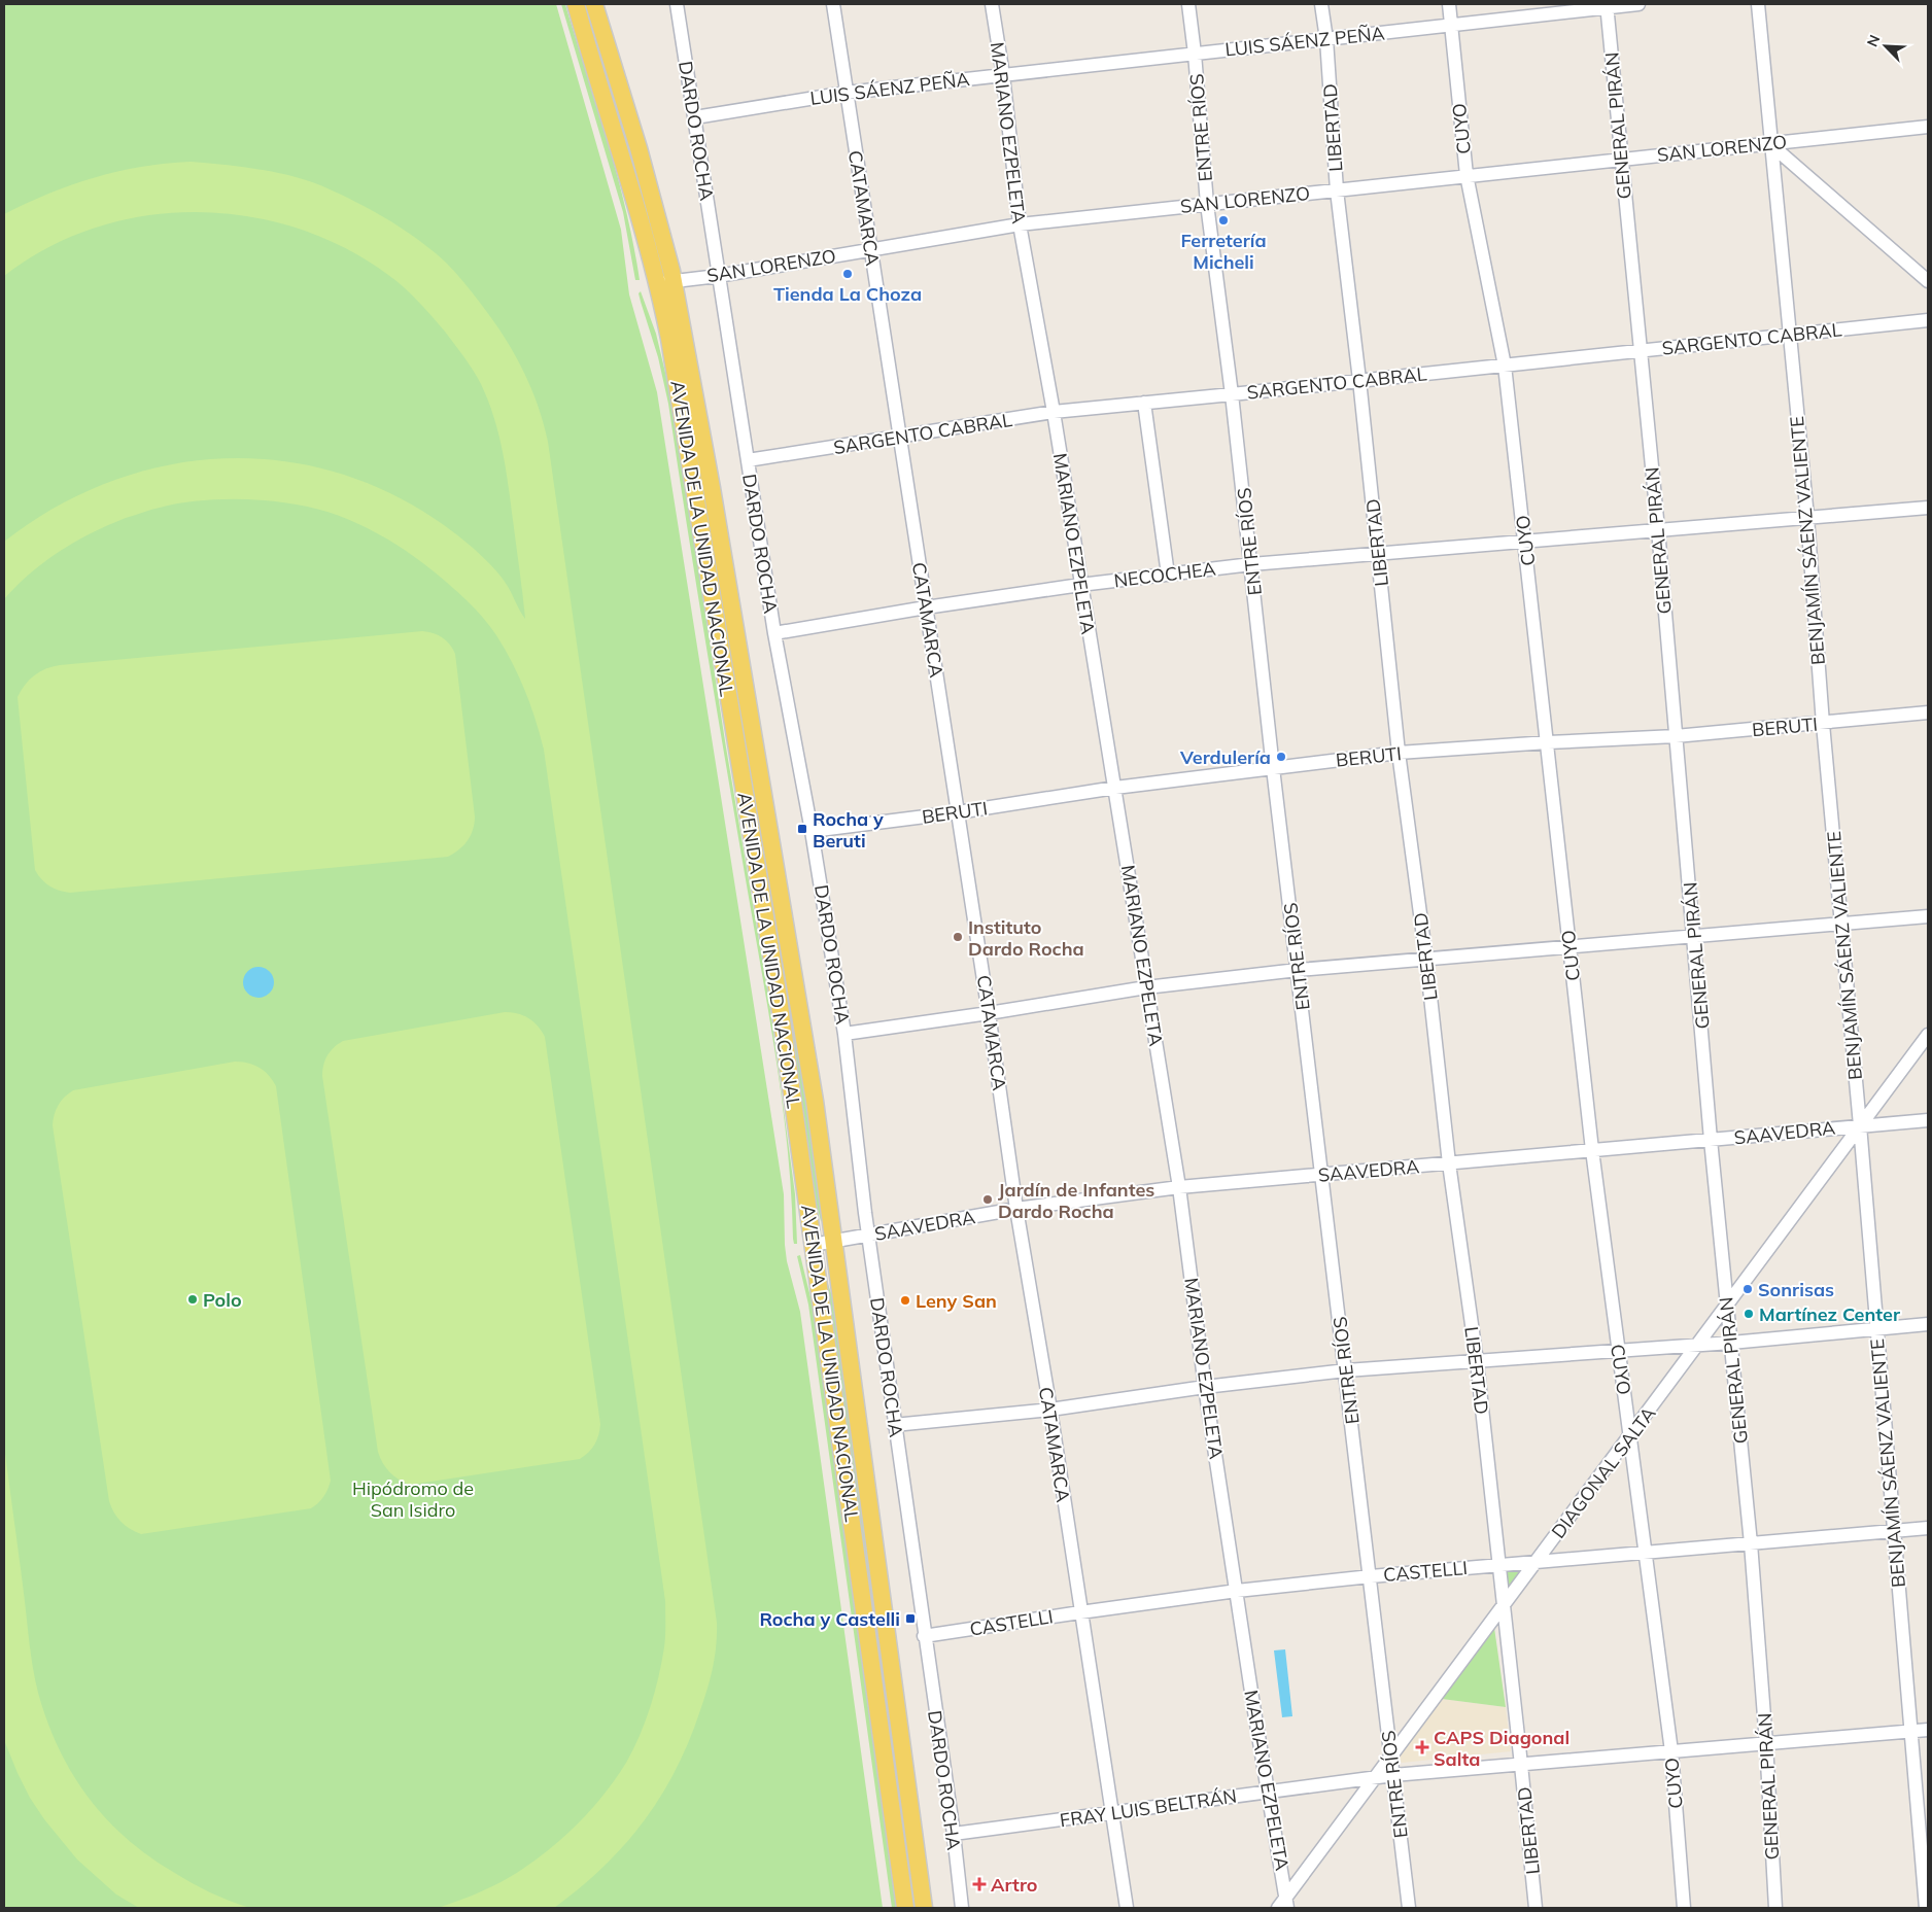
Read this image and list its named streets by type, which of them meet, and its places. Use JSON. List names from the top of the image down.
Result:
{
  "streets": {
    "main road": ["AVENIDA DE LA UNIDAD NACIONAL"],
    "street": [
      "LUIS SÁENZ PEÑA",
      "GENERAL PIRÁN",
      "ENTRE RÍOS",
      "LIBERTAD",
      "CUYO",
      "DARDO ROCHA",
      "MARIANO EZPELETA",
      "SAN LORENZO",
      "CATAMARCA",
      "SARGENTO CABRAL",
      "BENJAMÍN SÁENZ VALIENTE",
      "NECOCHEA",
      "BERUTI",
      "SAAVEDRA",
      "DIAGONAL SALTA",
      "CASTELLI",
      "FRAY LUIS BELTRÁN"
    ]
  },
  "crossings": [
    ["LUIS SÁENZ PEÑA", "GENERAL PIRÁN"],
    ["LUIS SÁENZ PEÑA", "ENTRE RÍOS"],
    ["LUIS SÁENZ PEÑA", "LIBERTAD"],
    ["LUIS SÁENZ PEÑA", "CUYO"],
    ["LUIS SÁENZ PEÑA", "DARDO ROCHA"],
    ["LUIS SÁENZ PEÑA", "MARIANO EZPELETA"],
    ["LUIS SÁENZ PEÑA", "CATAMARCA"],
    ["GENERAL PIRÁN", "SAN LORENZO"],
    ["GENERAL PIRÁN", "SARGENTO CABRAL"],
    ["GENERAL PIRÁN", "NECOCHEA"],
    ["GENERAL PIRÁN", "BERUTI"],
    ["GENERAL PIRÁN", "SAAVEDRA"],
    ["GENERAL PIRÁN", "DIAGONAL SALTA"],
    ["GENERAL PIRÁN", "CASTELLI"],
    ["GENERAL PIRÁN", "FRAY LUIS BELTRÁN"],
    ["ENTRE RÍOS", "SAN LORENZO"],
    ["ENTRE RÍOS", "SARGENTO CABRAL"],
    ["ENTRE RÍOS", "NECOCHEA"],
    ["ENTRE RÍOS", "BERUTI"],
    ["ENTRE RÍOS", "SAAVEDRA"],
    ["ENTRE RÍOS", "DIAGONAL SALTA"],
    ["ENTRE RÍOS", "CASTELLI"],
    ["ENTRE RÍOS", "FRAY LUIS BELTRÁN"],
    ["LIBERTAD", "SAN LORENZO"],
    ["LIBERTAD", "SARGENTO CABRAL"],
    ["LIBERTAD", "NECOCHEA"],
    ["LIBERTAD", "BERUTI"],
    ["LIBERTAD", "SAAVEDRA"],
    ["LIBERTAD", "DIAGONAL SALTA"],
    ["LIBERTAD", "CASTELLI"],
    ["LIBERTAD", "FRAY LUIS BELTRÁN"],
    ["CUYO", "SAN LORENZO"],
    ["CUYO", "SARGENTO CABRAL"],
    ["CUYO", "NECOCHEA"],
    ["CUYO", "BERUTI"],
    ["CUYO", "SAAVEDRA"],
    ["CUYO", "DIAGONAL SALTA"],
    ["CUYO", "CASTELLI"],
    ["CUYO", "FRAY LUIS BELTRÁN"],
    ["DARDO ROCHA", "SAN LORENZO"],
    ["DARDO ROCHA", "SARGENTO CABRAL"],
    ["DARDO ROCHA", "NECOCHEA"],
    ["DARDO ROCHA", "BERUTI"],
    ["DARDO ROCHA", "SAAVEDRA"],
    ["DARDO ROCHA", "CASTELLI"],
    ["DARDO ROCHA", "FRAY LUIS BELTRÁN"],
    ["MARIANO EZPELETA", "SAN LORENZO"],
    ["MARIANO EZPELETA", "SARGENTO CABRAL"],
    ["MARIANO EZPELETA", "NECOCHEA"],
    ["MARIANO EZPELETA", "BERUTI"],
    ["MARIANO EZPELETA", "SAAVEDRA"],
    ["MARIANO EZPELETA", "DIAGONAL SALTA"],
    ["MARIANO EZPELETA", "CASTELLI"],
    ["MARIANO EZPELETA", "FRAY LUIS BELTRÁN"],
    ["SAN LORENZO", "CATAMARCA"],
    ["SAN LORENZO", "AVENIDA DE LA UNIDAD NACIONAL"],
    ["SAN LORENZO", "BENJAMÍN SÁENZ VALIENTE"],
    ["CATAMARCA", "SARGENTO CABRAL"],
    ["CATAMARCA", "NECOCHEA"],
    ["CATAMARCA", "BERUTI"],
    ["CATAMARCA", "SAAVEDRA"],
    ["CATAMARCA", "CASTELLI"],
    ["CATAMARCA", "FRAY LUIS BELTRÁN"],
    ["SARGENTO CABRAL", "BENJAMÍN SÁENZ VALIENTE"],
    ["AVENIDA DE LA UNIDAD NACIONAL", "SAAVEDRA"],
    ["BENJAMÍN SÁENZ VALIENTE", "NECOCHEA"],
    ["BENJAMÍN SÁENZ VALIENTE", "BERUTI"],
    ["BENJAMÍN SÁENZ VALIENTE", "SAAVEDRA"],
    ["BENJAMÍN SÁENZ VALIENTE", "DIAGONAL SALTA"],
    ["BENJAMÍN SÁENZ VALIENTE", "CASTELLI"],
    ["BENJAMÍN SÁENZ VALIENTE", "FRAY LUIS BELTRÁN"],
    ["SAAVEDRA", "DIAGONAL SALTA"],
    ["DIAGONAL SALTA", "CASTELLI"],
    ["DIAGONAL SALTA", "FRAY LUIS BELTRÁN"]
  ],
  "parks": ["Hipódromo de San Isidro"],
  "places": {
    "other": [
      "Ferretería Micheli",
      "Tienda La Choza",
      "Verdulería",
      "Instituto Dardo Rocha",
      "Jardín de Infantes Dardo Rocha",
      "Sonrisas",
      "Polo",
      "Leny San",
      "Martínez Center"
    ],
    "transit": ["Rocha y Beruti", "Rocha y Castelli"],
    "health": ["CAPS Diagonal Salta", "Artro"]
  },
  "north": "top left"
}
